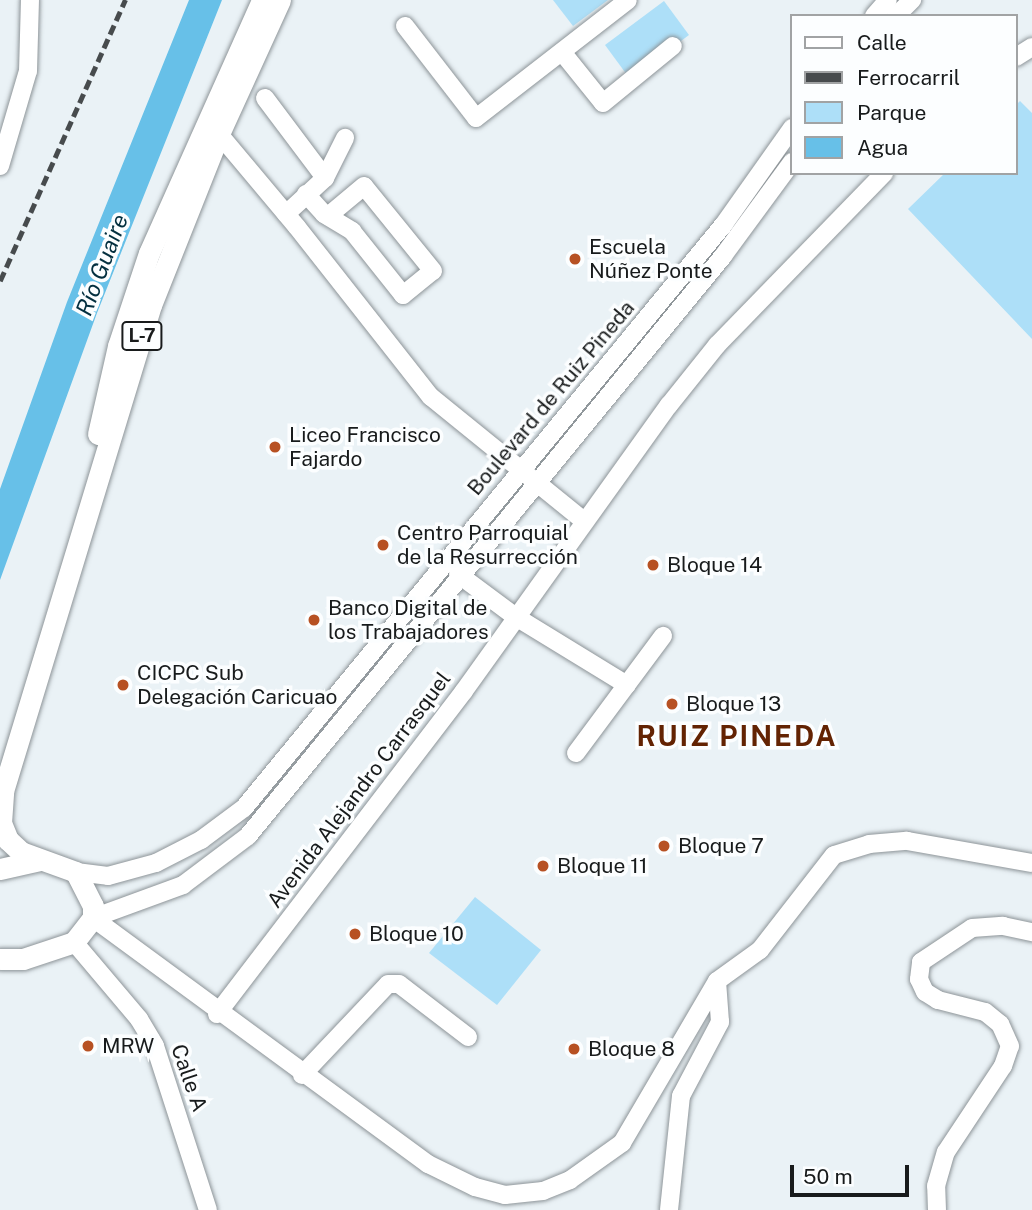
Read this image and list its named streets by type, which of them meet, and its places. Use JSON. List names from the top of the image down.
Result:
{
  "streets": {
    "main road": ["L-7"],
    "street": ["Boulevard de Ruiz Pineda", "Avenida Alejandro Carrasquel", "Calle A"]
  },
  "districts": ["RUIZ PINEDA"],
  "water": ["Río Guaire"],
  "places": [
    "Escuela Núñez Ponte",
    "Liceo Francisco Fajardo",
    "Centro Parroquial de la Resurrección",
    "Bloque 14",
    "Banco Digital de los Trabajadores",
    "CICPC Sub Delegación Caricuao",
    "Bloque 13",
    "Bloque 7",
    "Bloque 11",
    "Bloque 10",
    "MRW",
    "Bloque 8"
  ],
  "legend": [
    "Calle",
    "Ferrocarril",
    "Parque",
    "Agua"
  ],
  "scale_bar": "50 m"
}
